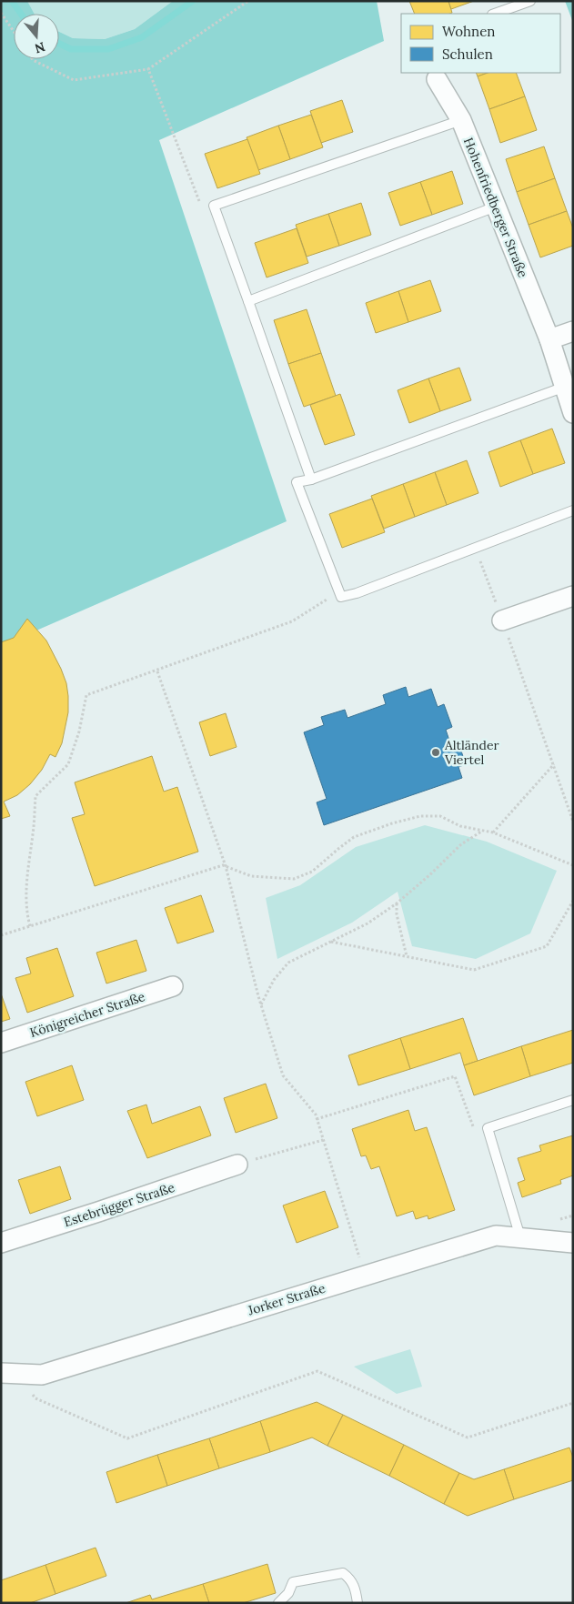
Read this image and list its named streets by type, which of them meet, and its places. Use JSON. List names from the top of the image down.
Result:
{
  "streets": {
    "street": [
      "Hohenfriedberger Straße",
      "Königreicher Straße",
      "Estebrügger Straße",
      "Jorker Straße"
    ]
  },
  "places": ["Altländer Viertel"],
  "legend": ["Wohnen", "Schulen"],
  "north": "bottom"
}
